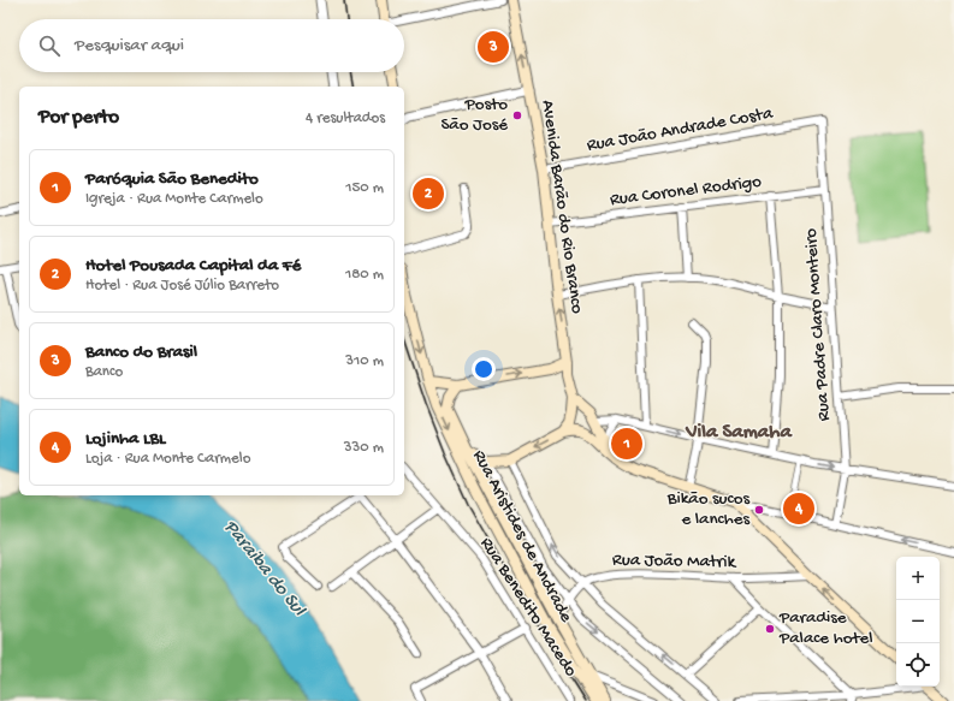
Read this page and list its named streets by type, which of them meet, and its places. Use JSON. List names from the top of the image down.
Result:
{
  "streets": {
    "main road": ["Avenida Barão do Rio Branco", "Rua Aristides de Andrade"],
    "street": [
      "Rua João Andrade Costa",
      "Rua Coronel Rodrigo",
      "Rua Padre Claro Monteiro",
      "Rua João Matrik",
      "Rua Benedito Macedo"
    ]
  },
  "crossings": [
    ["Rua João Andrade Costa", "Avenida Barão do Rio Branco"],
    ["Rua João Andrade Costa", "Rua Padre Claro Monteiro"],
    ["Rua Coronel Rodrigo", "Avenida Barão do Rio Branco"],
    ["Rua Coronel Rodrigo", "Rua Padre Claro Monteiro"],
    ["Avenida Barão do Rio Branco", "Rua Aristides de Andrade"]
  ],
  "one_way": ["Avenida Barão do Rio Branco"],
  "districts": ["Vila Samaha"],
  "water": ["Paraiba do Sul"],
  "places": ["Posto São José", "Bikão sucos e lanches", "Paradise Palace hotel"],
  "page": {
    "search": "Pesquisar aqui",
    "pins": [
      "3",
      "2",
      "1",
      "4"
    ],
    "heading": ["Por perto", "4 resultados"],
    "list": [
      {
        "mark": "1",
        "name": "Paróquia São Benedito",
        "note": "Igreja · Rua Monte Carmelo",
        "value": "150 m"
      },
      {
        "mark": "2",
        "name": "Hotel Pousada Capital da Fé",
        "note": "Hotel · Rua José Júlio Barreto",
        "value": "180 m"
      },
      {
        "mark": "3",
        "name": "Banco do Brasil",
        "note": "Banco",
        "value": "310 m"
      },
      {
        "mark": "4",
        "name": "Lojinha LBL",
        "note": "Loja · Rua Monte Carmelo",
        "value": "330 m"
      }
    ],
    "map_buttons": ["+", "−"]
  }
}
